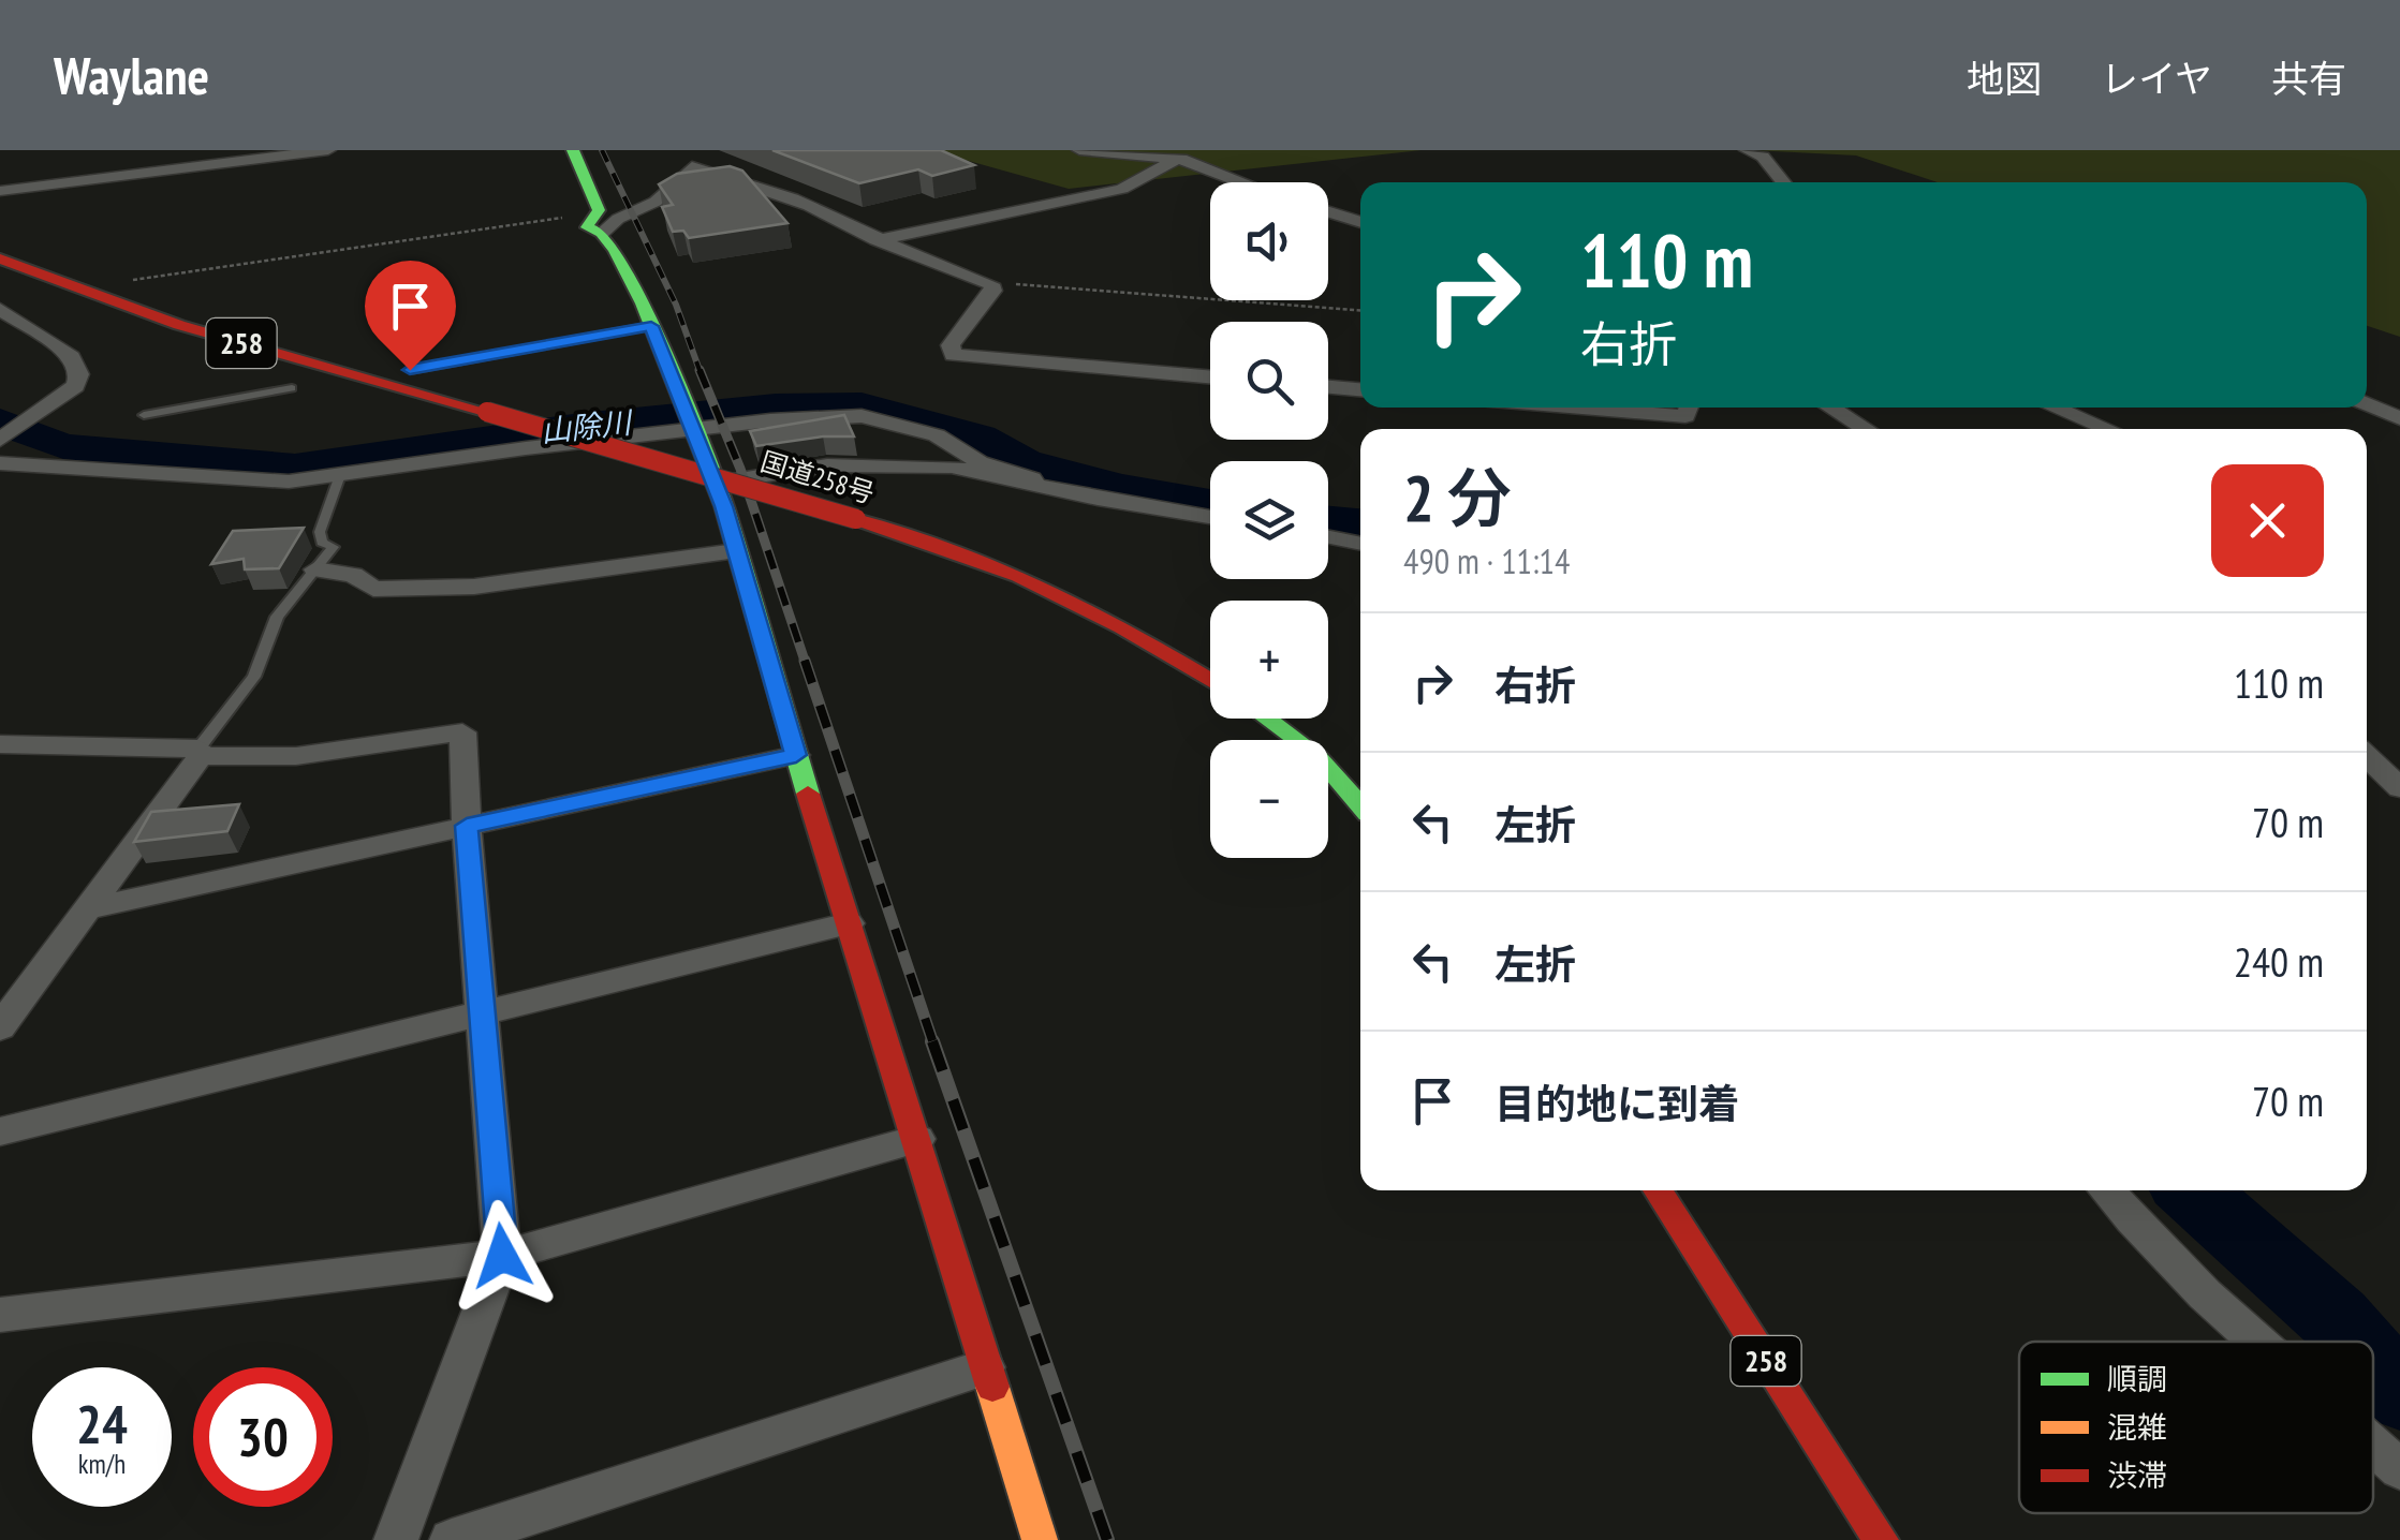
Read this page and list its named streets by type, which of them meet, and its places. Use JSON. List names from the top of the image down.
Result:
{
  "streets": {
    "main road": ["258", "国道258号"]
  },
  "water": ["山除川"],
  "legend": ["順調", "混雑", "渋滞"],
  "page": {
    "header": "Waylane",
    "nav": ["地図", "レイヤ", "共有"],
    "map_buttons": ["+", "−"],
    "turn": ["110 m", "右折"],
    "heading": ["2 分", "490 m · 11:14"],
    "list": [
      {
        "name": "右折",
        "value": "110 m"
      },
      {
        "name": "左折",
        "value": "70 m"
      },
      {
        "name": "左折",
        "value": "240 m"
      },
      {
        "name": "目的地に到着",
        "value": "70 m"
      }
    ],
    "speed": "24 km/h",
    "limit": "30"
  }
}
